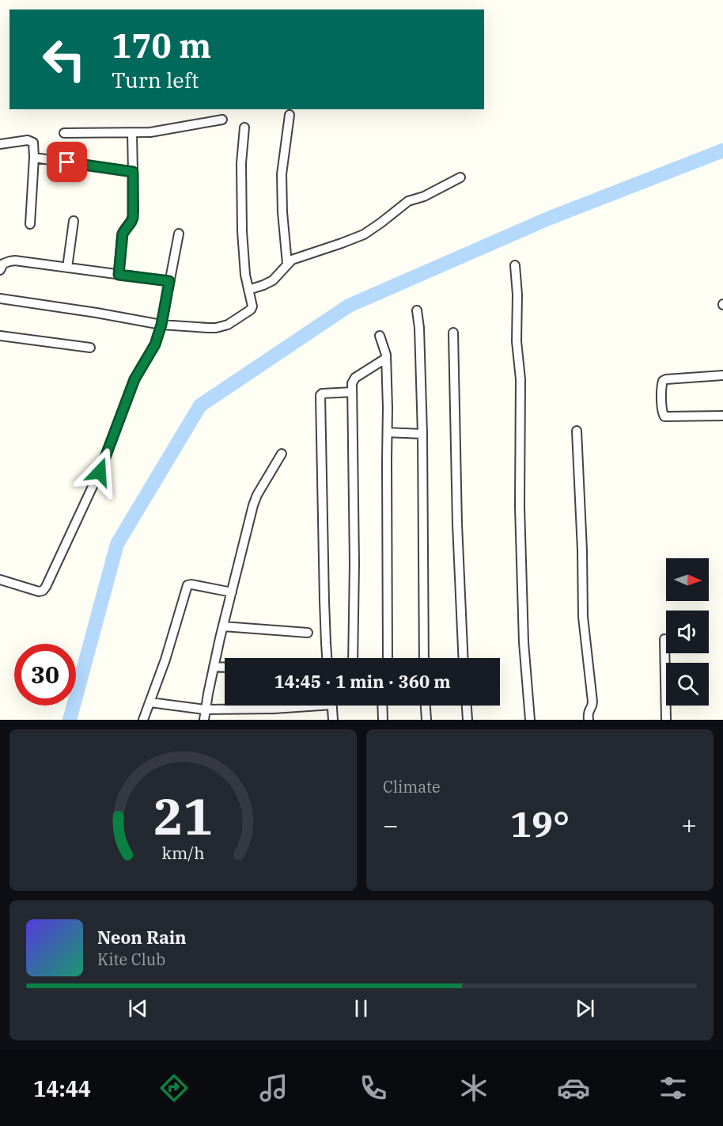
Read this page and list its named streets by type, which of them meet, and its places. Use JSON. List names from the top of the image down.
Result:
{
  "north": "right",
  "page": {
    "turn": ["170 m", "Turn left"],
    "limit": "30",
    "trip": "14:45 · 1 min · 360 m",
    "tile": "Climate",
    "heat": ["−", "19°", "+"],
    "song": ["Neon Rain", "Kite Club"],
    "tabs": "14:44",
    "gauge": ["21", "km/h"]
  }
}
